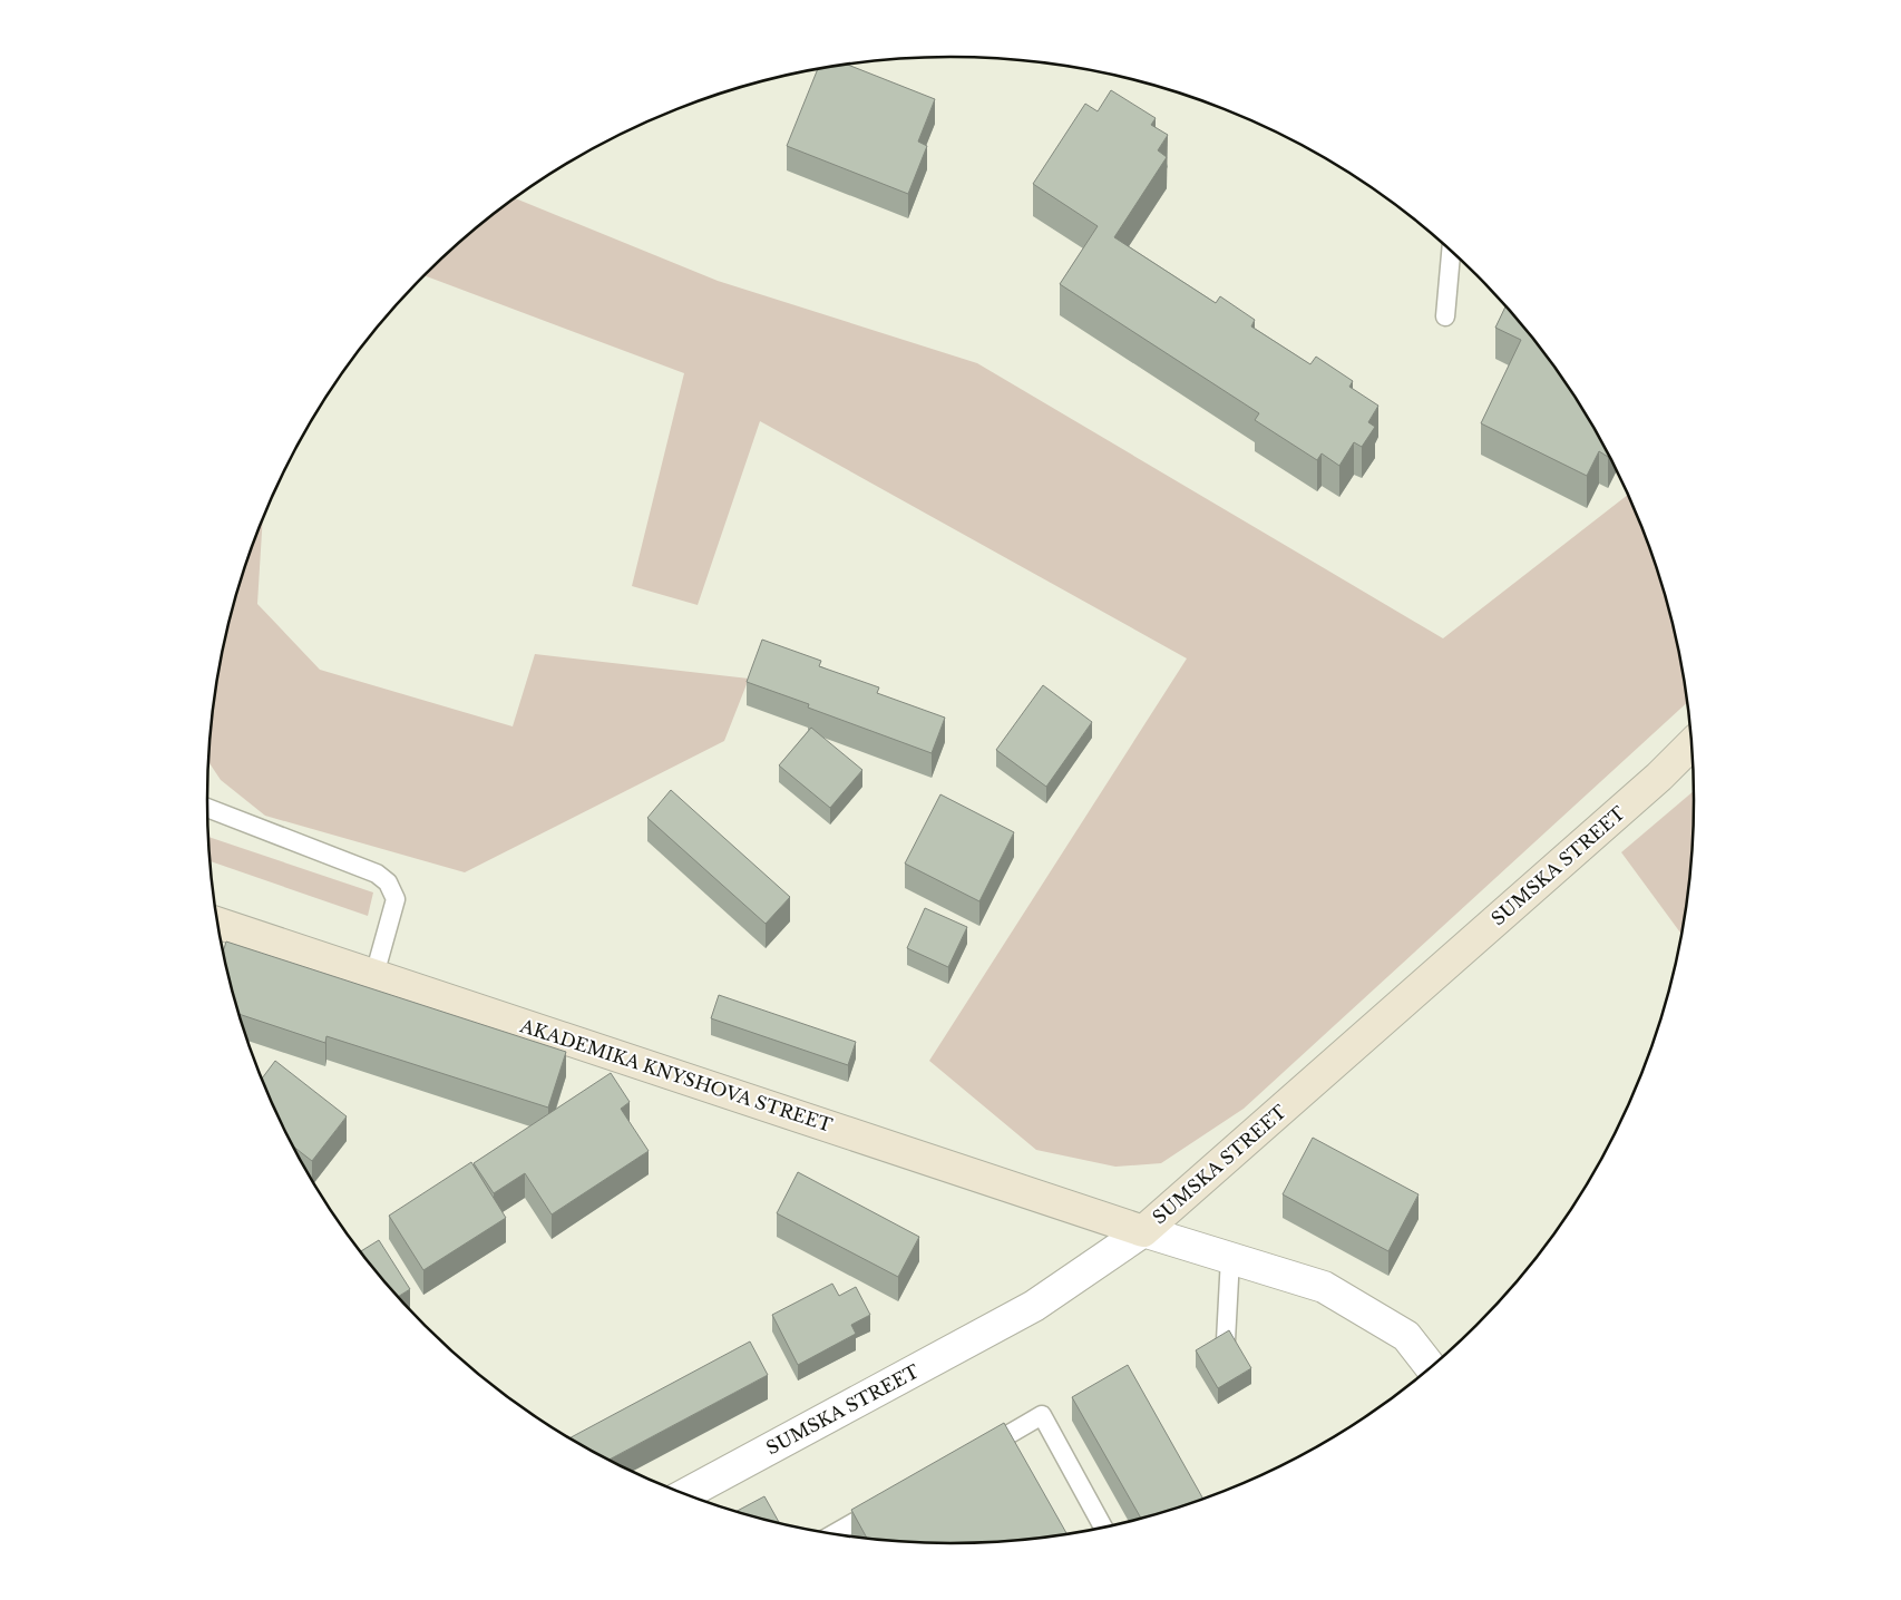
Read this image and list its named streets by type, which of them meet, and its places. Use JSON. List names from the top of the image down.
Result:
{
  "streets": {
    "street": ["SUMSKA STREET", "AKADEMIKA KNYSHOVA STREET"]
  },
  "crossings": [
    ["SUMSKA STREET", "AKADEMIKA KNYSHOVA STREET"]
  ]
}
